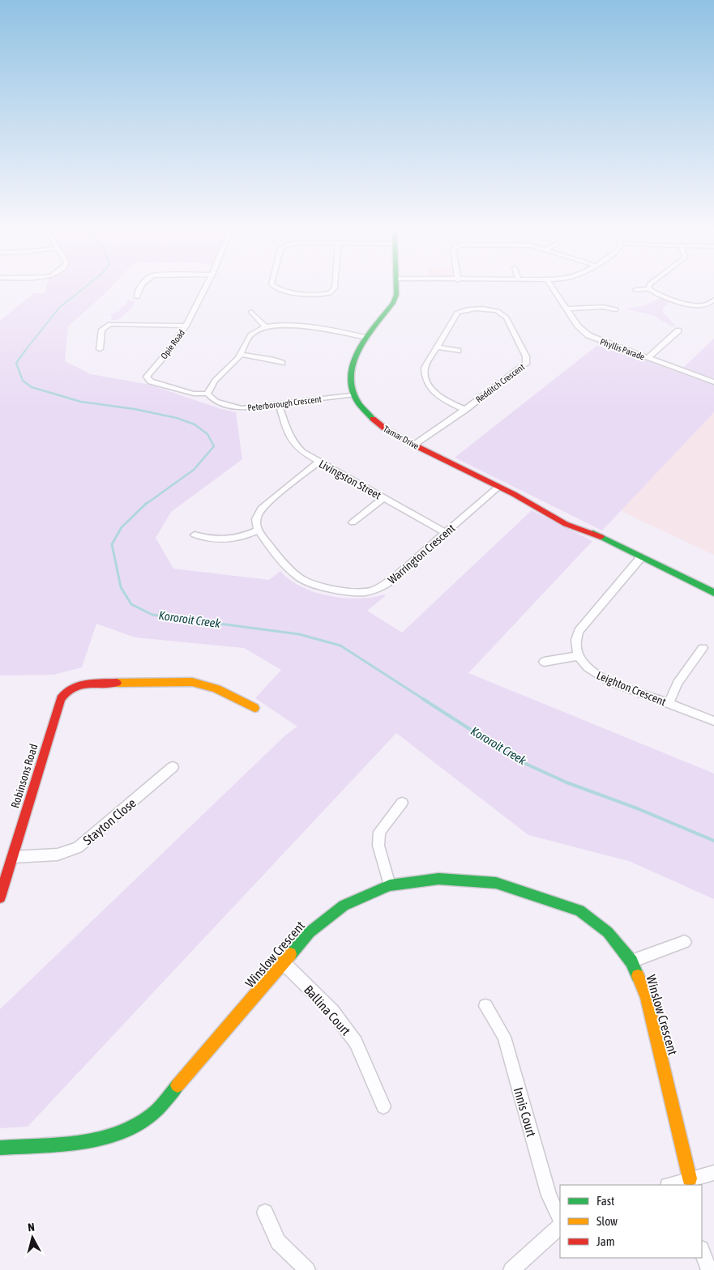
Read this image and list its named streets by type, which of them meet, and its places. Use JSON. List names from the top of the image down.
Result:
{
  "streets": {
    "street": [
      "Opie Road",
      "Phyllis Parade",
      "Redditch Crescent",
      "Peterborough Crescent",
      "Tamar Drive",
      "Livingston Street",
      "Warrington Crescent",
      "Leighton Crescent",
      "Robinsons Road",
      "Stayton Close",
      "Winslow Crescent",
      "Ballina Court",
      "Innis Court"
    ]
  },
  "crossings": [
    ["Opie Road", "Peterborough Crescent"],
    ["Redditch Crescent", "Tamar Drive"],
    ["Peterborough Crescent", "Tamar Drive"],
    ["Peterborough Crescent", "Livingston Street"],
    ["Tamar Drive", "Warrington Crescent"],
    ["Livingston Street", "Warrington Crescent"],
    ["Robinsons Road", "Stayton Close"],
    ["Winslow Crescent", "Ballina Court"]
  ],
  "water": ["Kororoit Creek"],
  "legend": ["Fast", "Slow", "Jam"],
  "north": "top"
}
